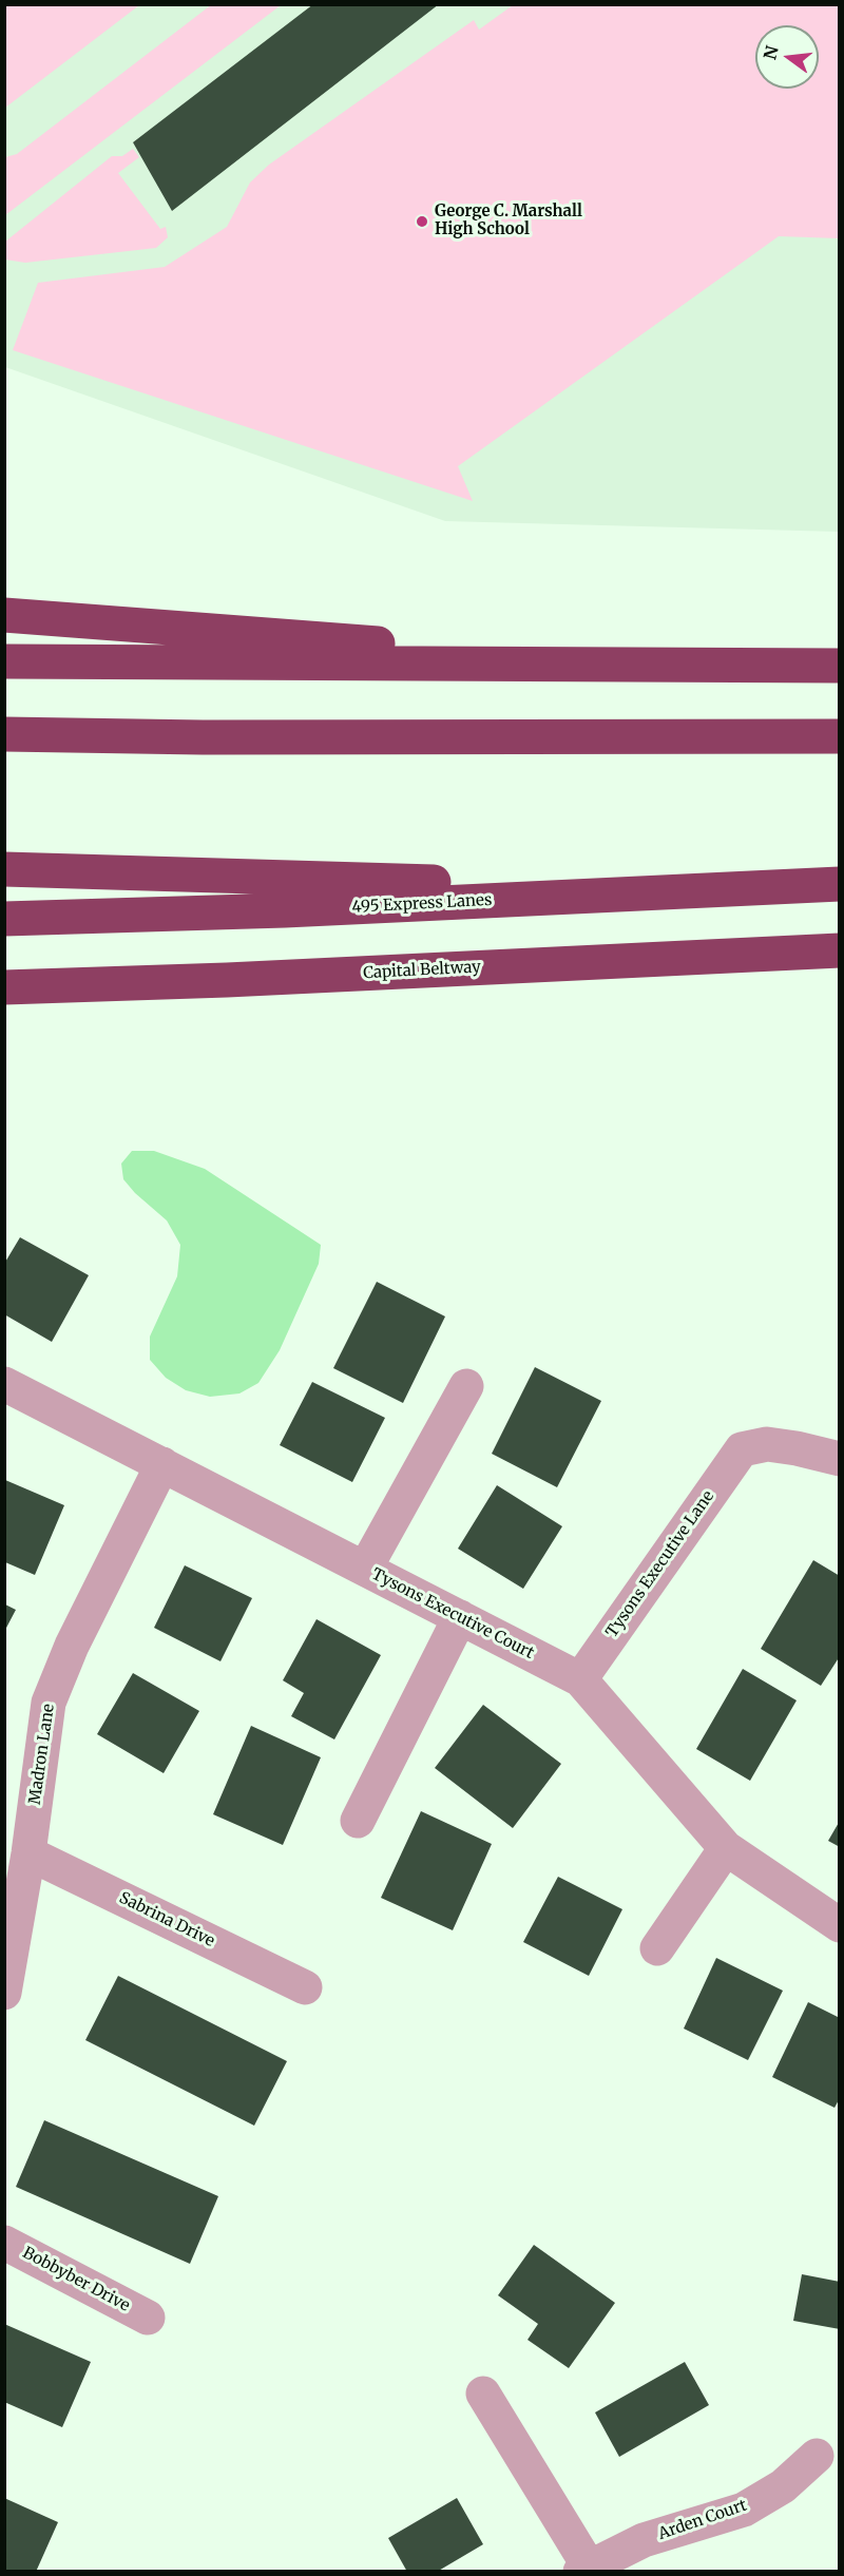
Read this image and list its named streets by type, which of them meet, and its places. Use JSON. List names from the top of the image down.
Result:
{
  "streets": {
    "highway": ["495 Express Lanes", "Capital Beltway"],
    "street": [
      "Tysons Executive Lane",
      "Tysons Executive Court",
      "Madron Lane",
      "Sabrina Drive",
      "Bobbyber Drive",
      "Arden Court"
    ]
  },
  "crossings": [
    ["Tysons Executive Lane", "Tysons Executive Court"],
    ["Tysons Executive Court", "Madron Lane"],
    ["Madron Lane", "Sabrina Drive"]
  ],
  "places": ["George C. Marshall High School"],
  "north": "left"
}
